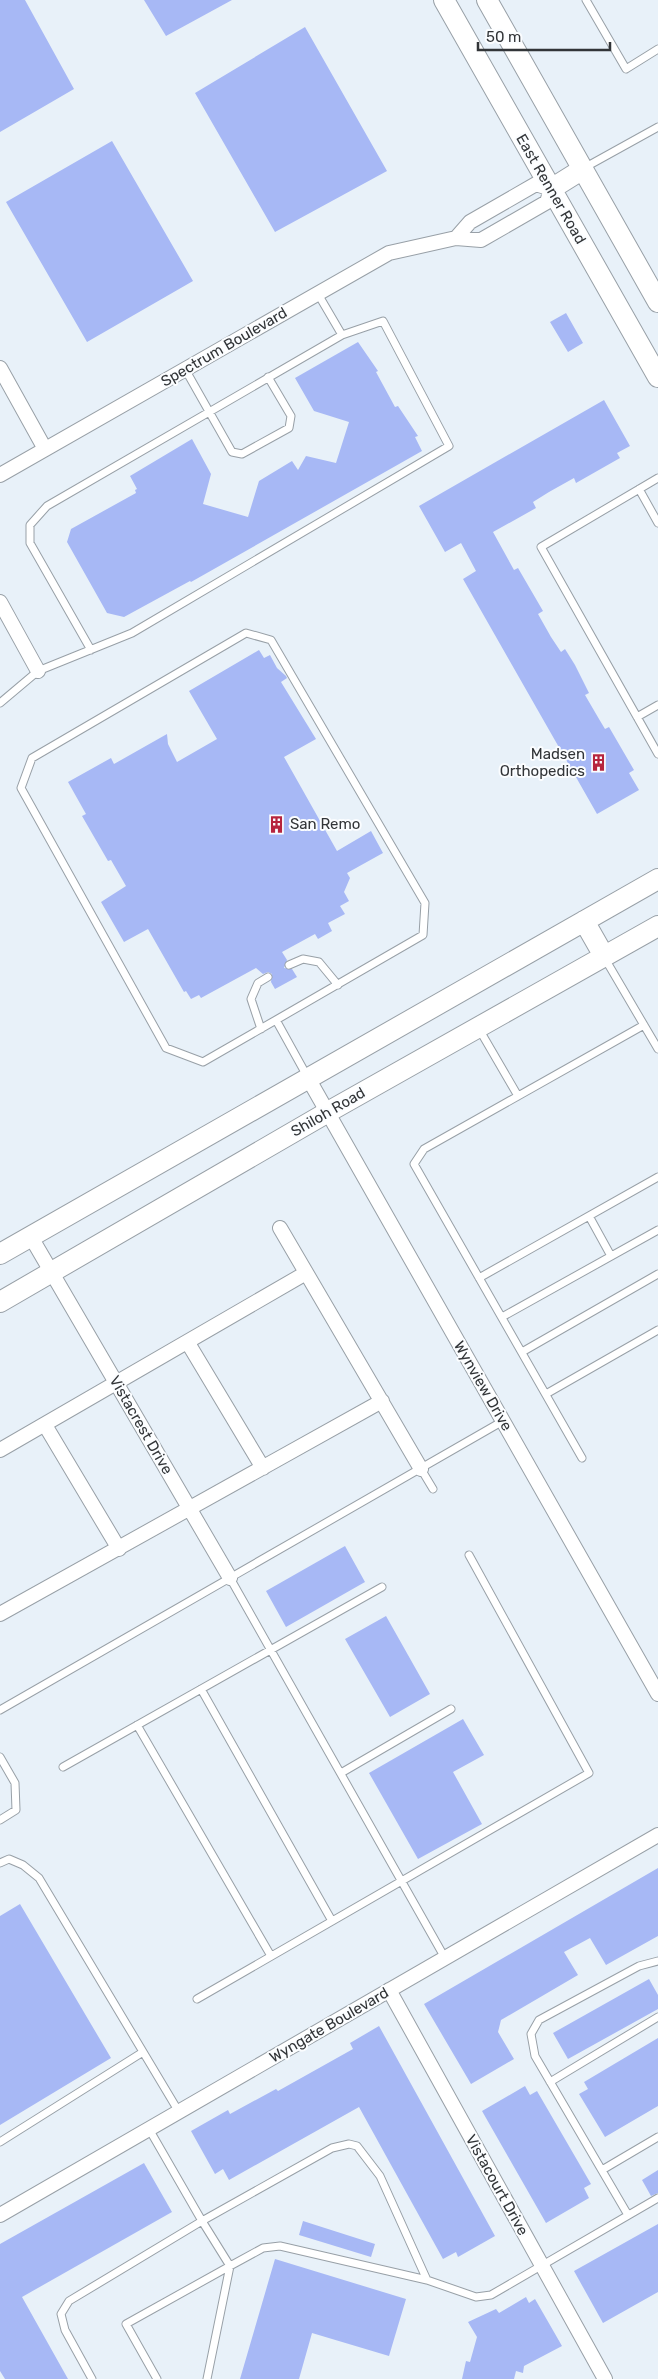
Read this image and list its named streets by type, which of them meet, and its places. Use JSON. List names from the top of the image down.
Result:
{
  "streets": {
    "main road": ["East Renner Road", "Shiloh Road"],
    "street": [
      "Spectrum Boulevard",
      "Wynview Drive",
      "Vistacrest Drive",
      "Wyngate Boulevard",
      "Vistacourt Drive"
    ]
  },
  "crossings": [
    ["East Renner Road", "Spectrum Boulevard"],
    ["Shiloh Road", "Wynview Drive"],
    ["Shiloh Road", "Vistacrest Drive"],
    ["Wyngate Boulevard", "Vistacourt Drive"]
  ],
  "places": {
    "building": ["Madsen Orthopedics", "San Remo"]
  },
  "scale_bar": "50 m"
}
